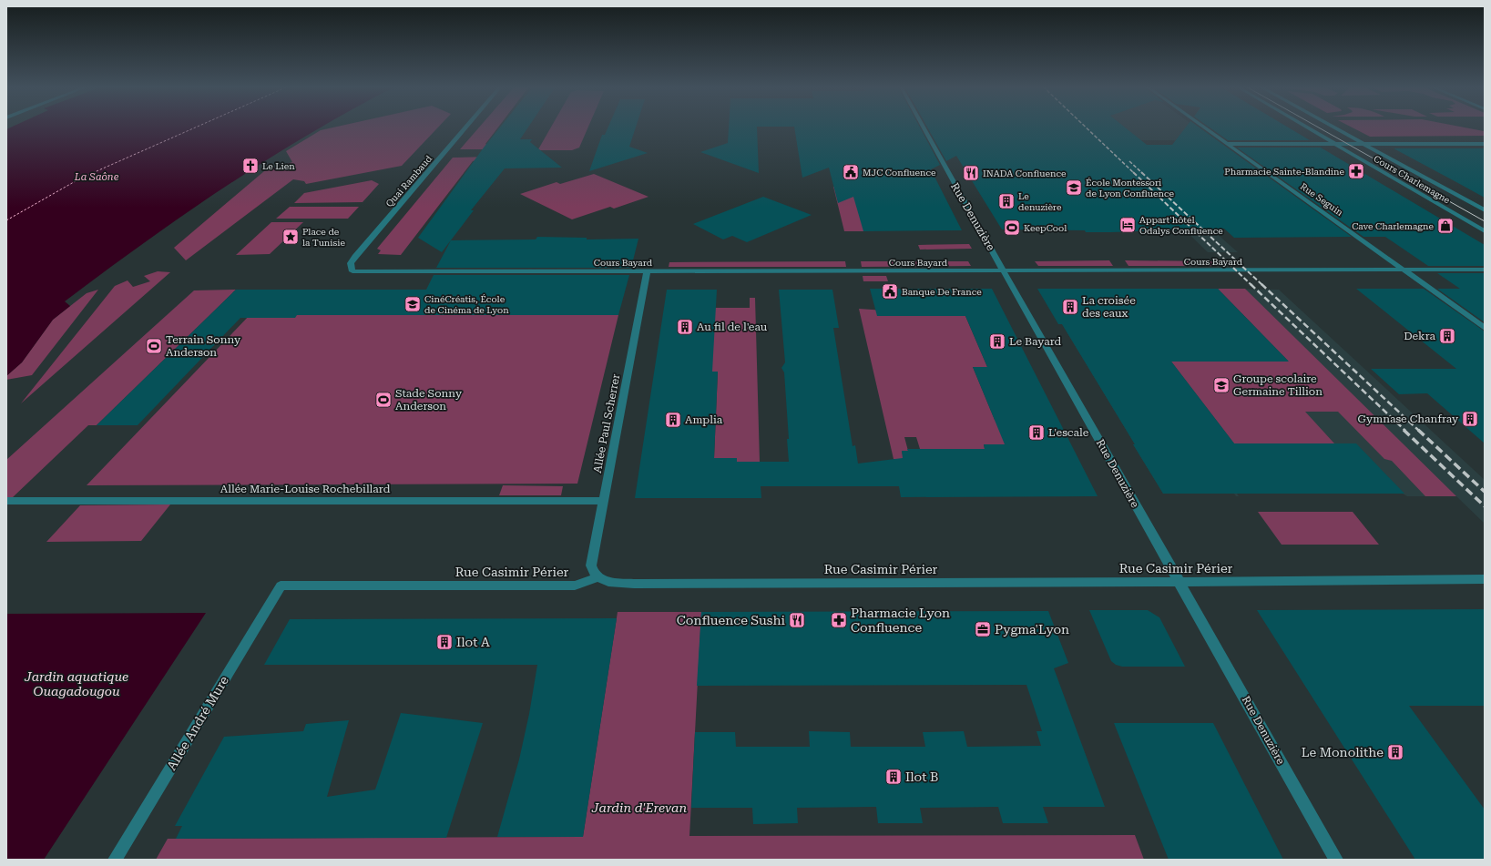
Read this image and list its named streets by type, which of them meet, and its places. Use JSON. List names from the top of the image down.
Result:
{
  "streets": {
    "street": [
      "Cours Charlemagne",
      "Quai Rambaud",
      "Rue Seguin",
      "Rue Denuzière",
      "Cours Bayard",
      "Allée Paul Scherrer",
      "Allée Marie-Louise Rochebillard",
      "Rue Casimir Périer",
      "Allée André Mure"
    ]
  },
  "crossings": [
    ["Quai Rambaud", "Cours Bayard"],
    ["Rue Seguin", "Cours Bayard"],
    ["Rue Denuzière", "Cours Bayard"],
    ["Rue Denuzière", "Rue Casimir Périer"],
    ["Cours Bayard", "Allée Paul Scherrer"],
    ["Allée Paul Scherrer", "Allée Marie-Louise Rochebillard"],
    ["Allée Paul Scherrer", "Rue Casimir Périer"],
    ["Rue Casimir Périer", "Allée André Mure"]
  ],
  "water": ["La Saône"],
  "parks": ["Jardin aquatique Ouagadougou", "Jardin d'Erevan"],
  "places": {
    "church": ["Le Lien"],
    "pharmacy": ["Pharmacie Sainte-Blandine", "Pharmacie Lyon Confluence"],
    "public building": ["MJC Confluence", "Banque De France"],
    "restaurant": ["INADA Confluence", "Confluence Sushi"],
    "school or university": ["École Montessori de Lyon Confluence", "CinéCréatis, École de Cinéma de Lyon", "Groupe scolaire Germaine Tillion"],
    "building": [
      "Le denuzière",
      "La croisée des eaux",
      "Au fil de l'eau",
      "Dekra",
      "Le Bayard",
      "Gymnase Chanfray",
      "Amplia",
      "L'escale",
      "Ilot A",
      "Le Monolithe",
      "Ilot B"
    ],
    "hotel": ["Appart'hôtel Odalys Confluence"],
    "shop": ["Cave Charlemagne"],
    "sports": ["KeepCool", "Terrain Sonny Anderson", "Stade Sonny Anderson"],
    "place": ["Place de la Tunisie"],
    "office": ["Pygma'Lyon"]
  }
}
